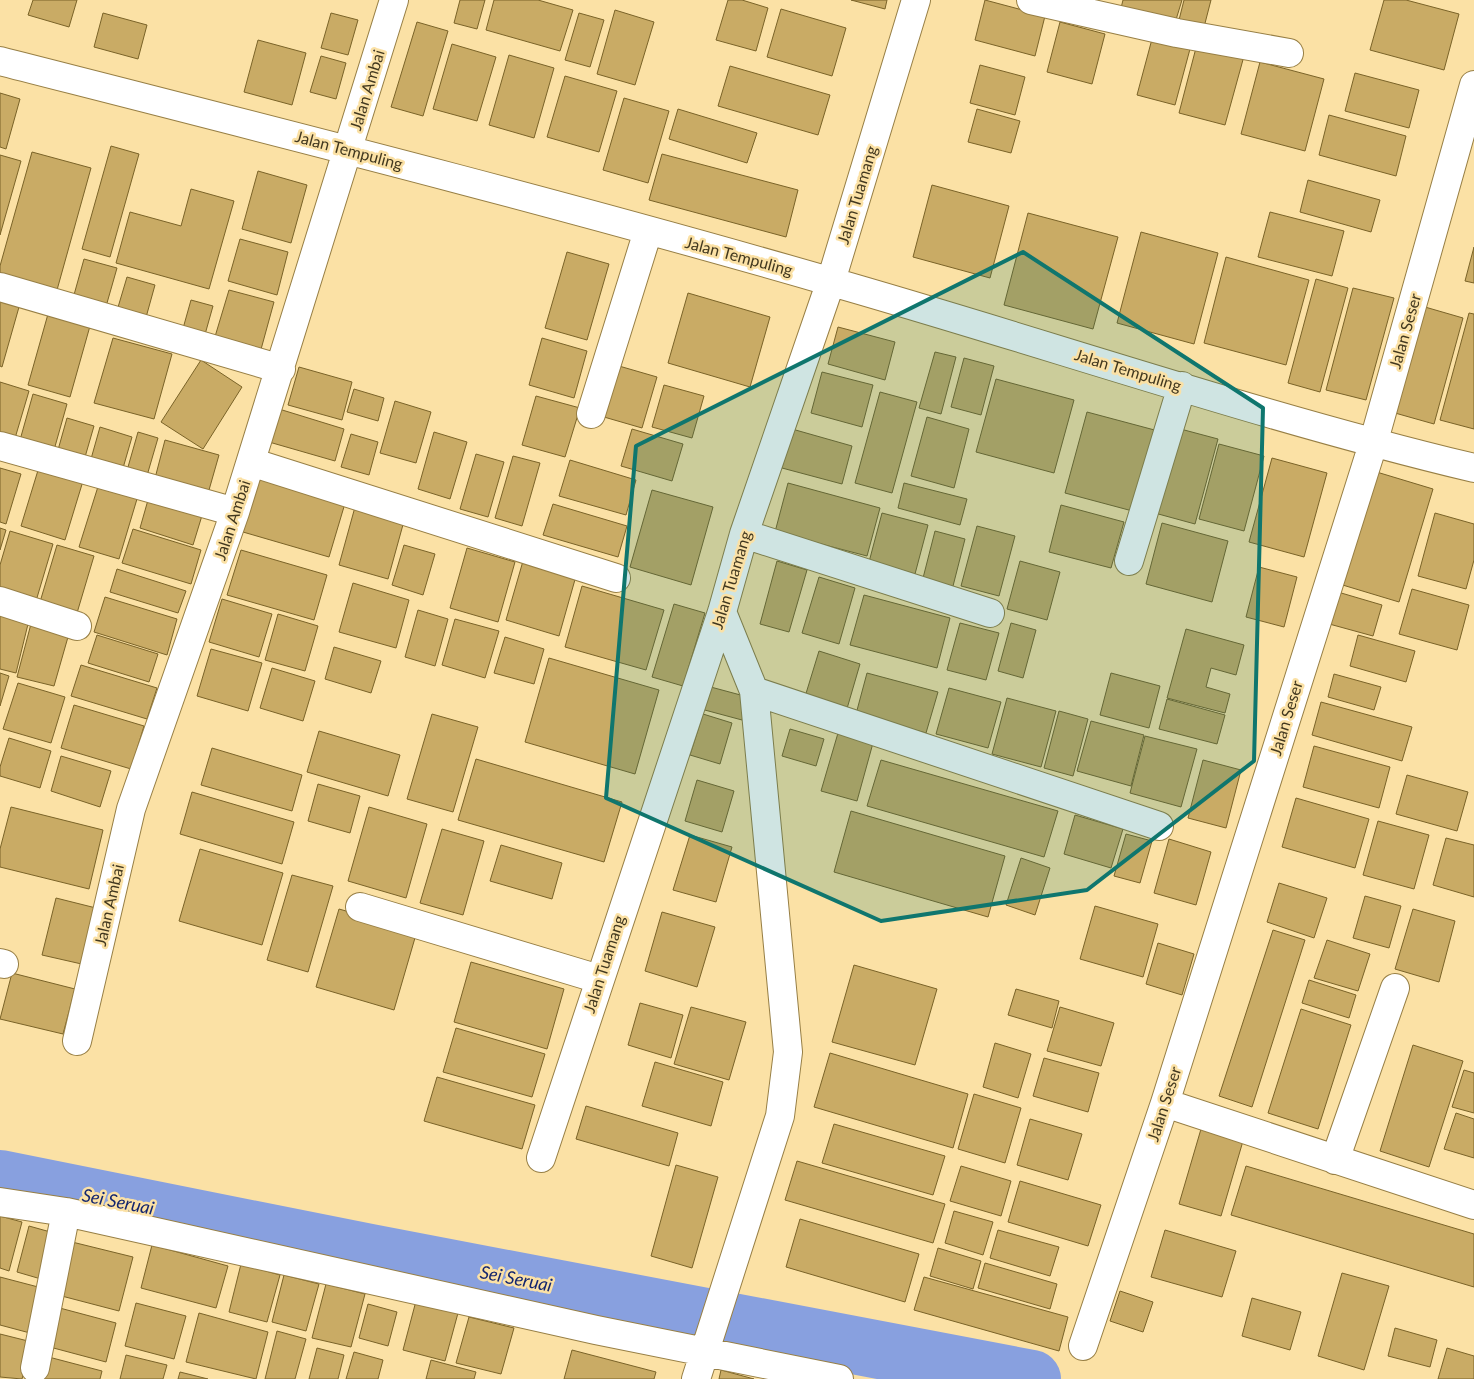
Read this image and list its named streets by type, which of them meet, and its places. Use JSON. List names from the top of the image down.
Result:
{
  "streets": {
    "street": [
      "Jalan Ambai",
      "Jalan Tempuling",
      "Jalan Tuamang",
      "Jalan Seser"
    ]
  },
  "crossings": [
    ["Jalan Ambai", "Jalan Tempuling"],
    ["Jalan Tempuling", "Jalan Tuamang"],
    ["Jalan Tempuling", "Jalan Seser"]
  ],
  "water": ["Sei Seruai"]
}
